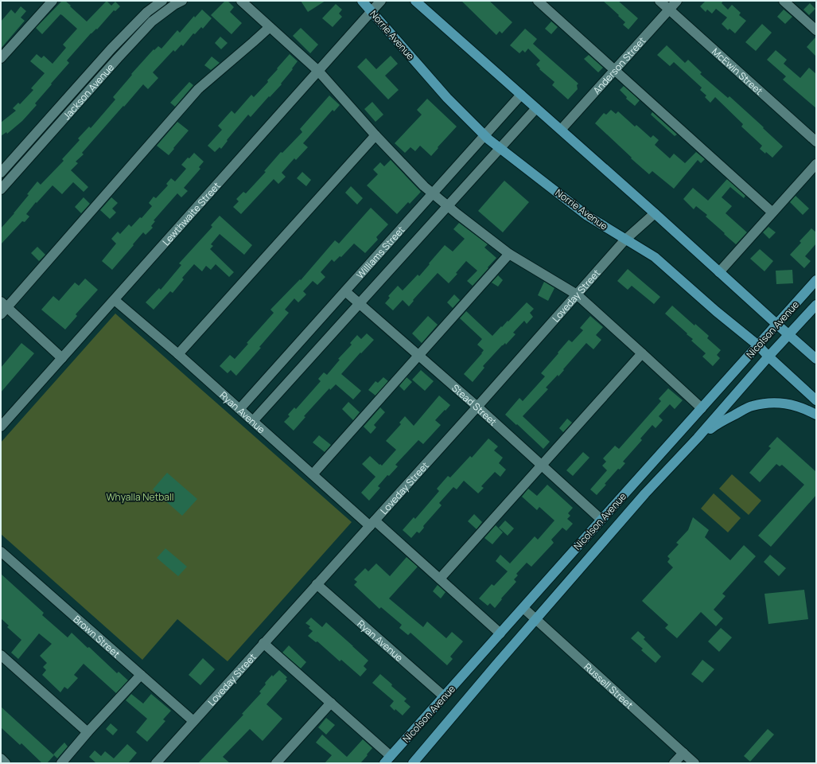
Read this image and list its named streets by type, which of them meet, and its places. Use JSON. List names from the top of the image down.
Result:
{
  "streets": {
    "main road": ["Norrie Avenue", "Nicolson Avenue"],
    "street": [
      "Anderson Street",
      "McEwin Street",
      "Jackson Avenue",
      "Lewthwaite Street",
      "Williams Street",
      "Loveday Street",
      "Stead Street",
      "Ryan Avenue",
      "Brown Street",
      "Russell Street"
    ]
  },
  "crossings": [
    ["Norrie Avenue", "Lewthwaite Street"],
    ["Norrie Avenue", "Williams Street"],
    ["Norrie Avenue", "Loveday Street"],
    ["Norrie Avenue", "Nicolson Avenue"],
    ["Anderson Street", "McEwin Street"],
    ["Lewthwaite Street", "Ryan Avenue"],
    ["Williams Street", "Stead Street"],
    ["Williams Street", "Ryan Avenue"],
    ["Loveday Street", "Stead Street"],
    ["Loveday Street", "Ryan Avenue"],
    ["Loveday Street", "Brown Street"],
    ["Nicolson Avenue", "Stead Street"],
    ["Nicolson Avenue", "Ryan Avenue"],
    ["Nicolson Avenue", "Russell Street"]
  ],
  "parks": ["Whyalla Netball"]
}
